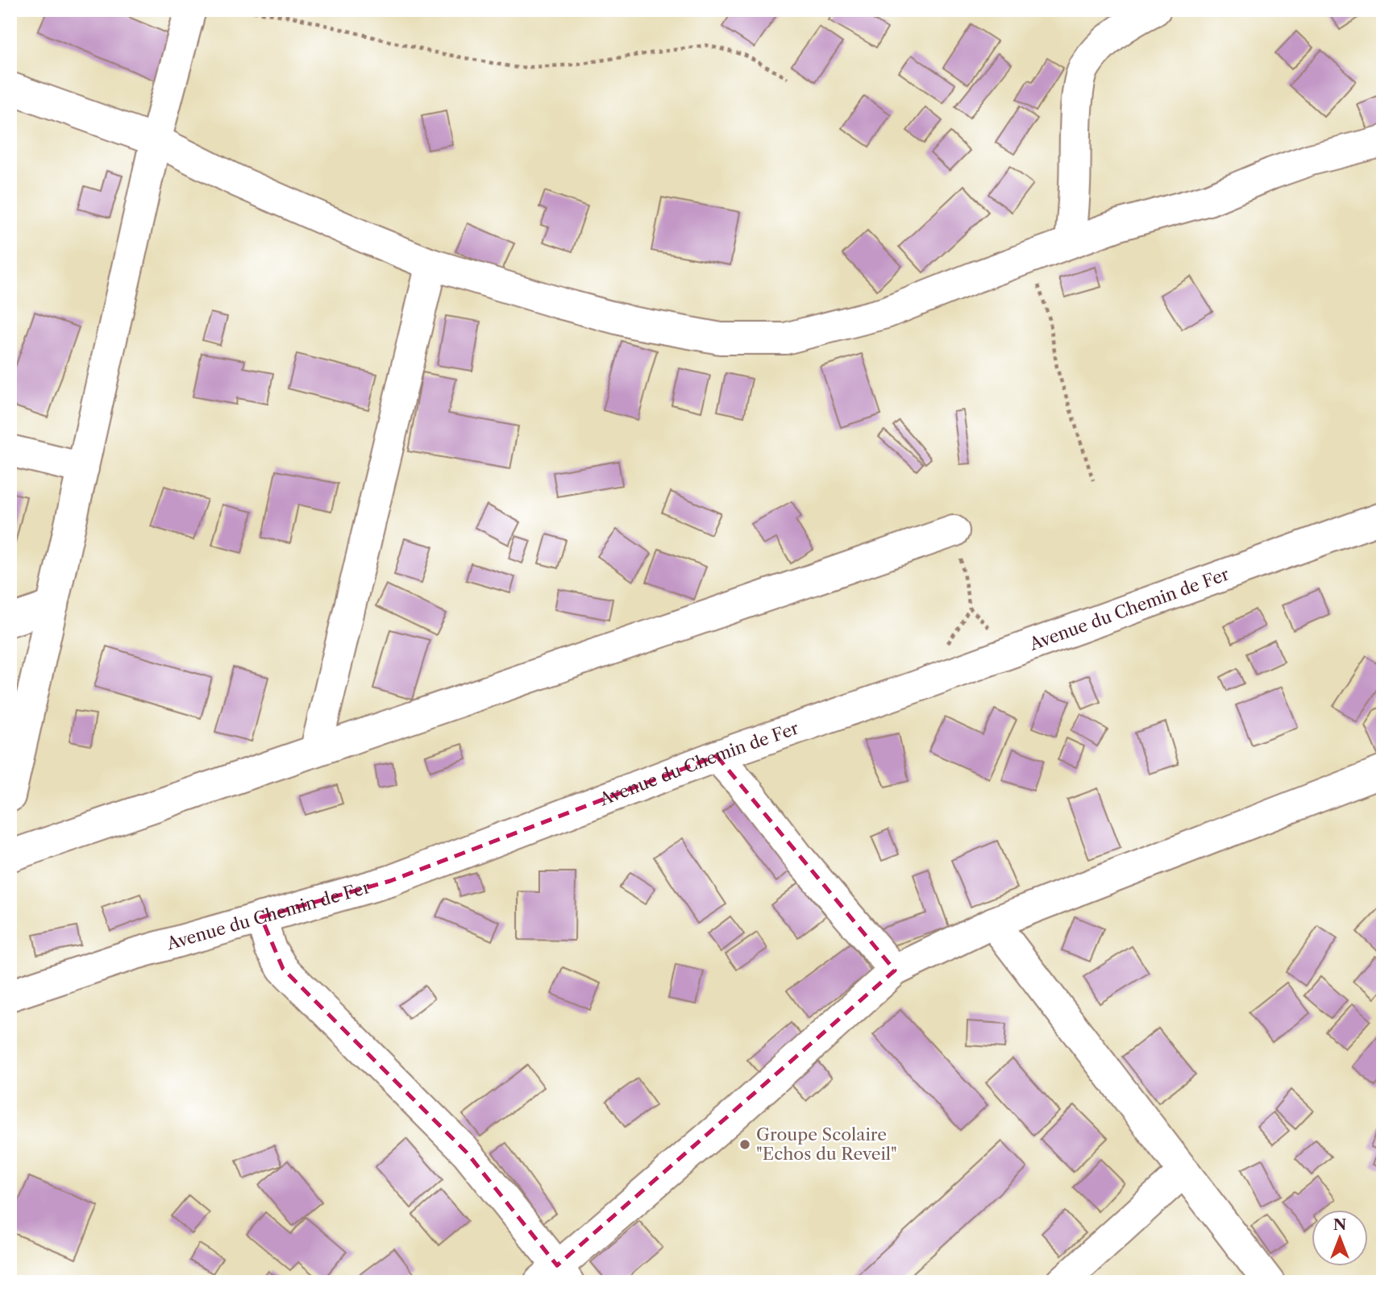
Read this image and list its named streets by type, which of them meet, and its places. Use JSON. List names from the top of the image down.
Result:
{
  "streets": {
    "street": ["Avenue du Chemin de Fer"]
  },
  "places": ["Groupe Scolaire \"Echos du Reveil\""],
  "north": "top"
}
